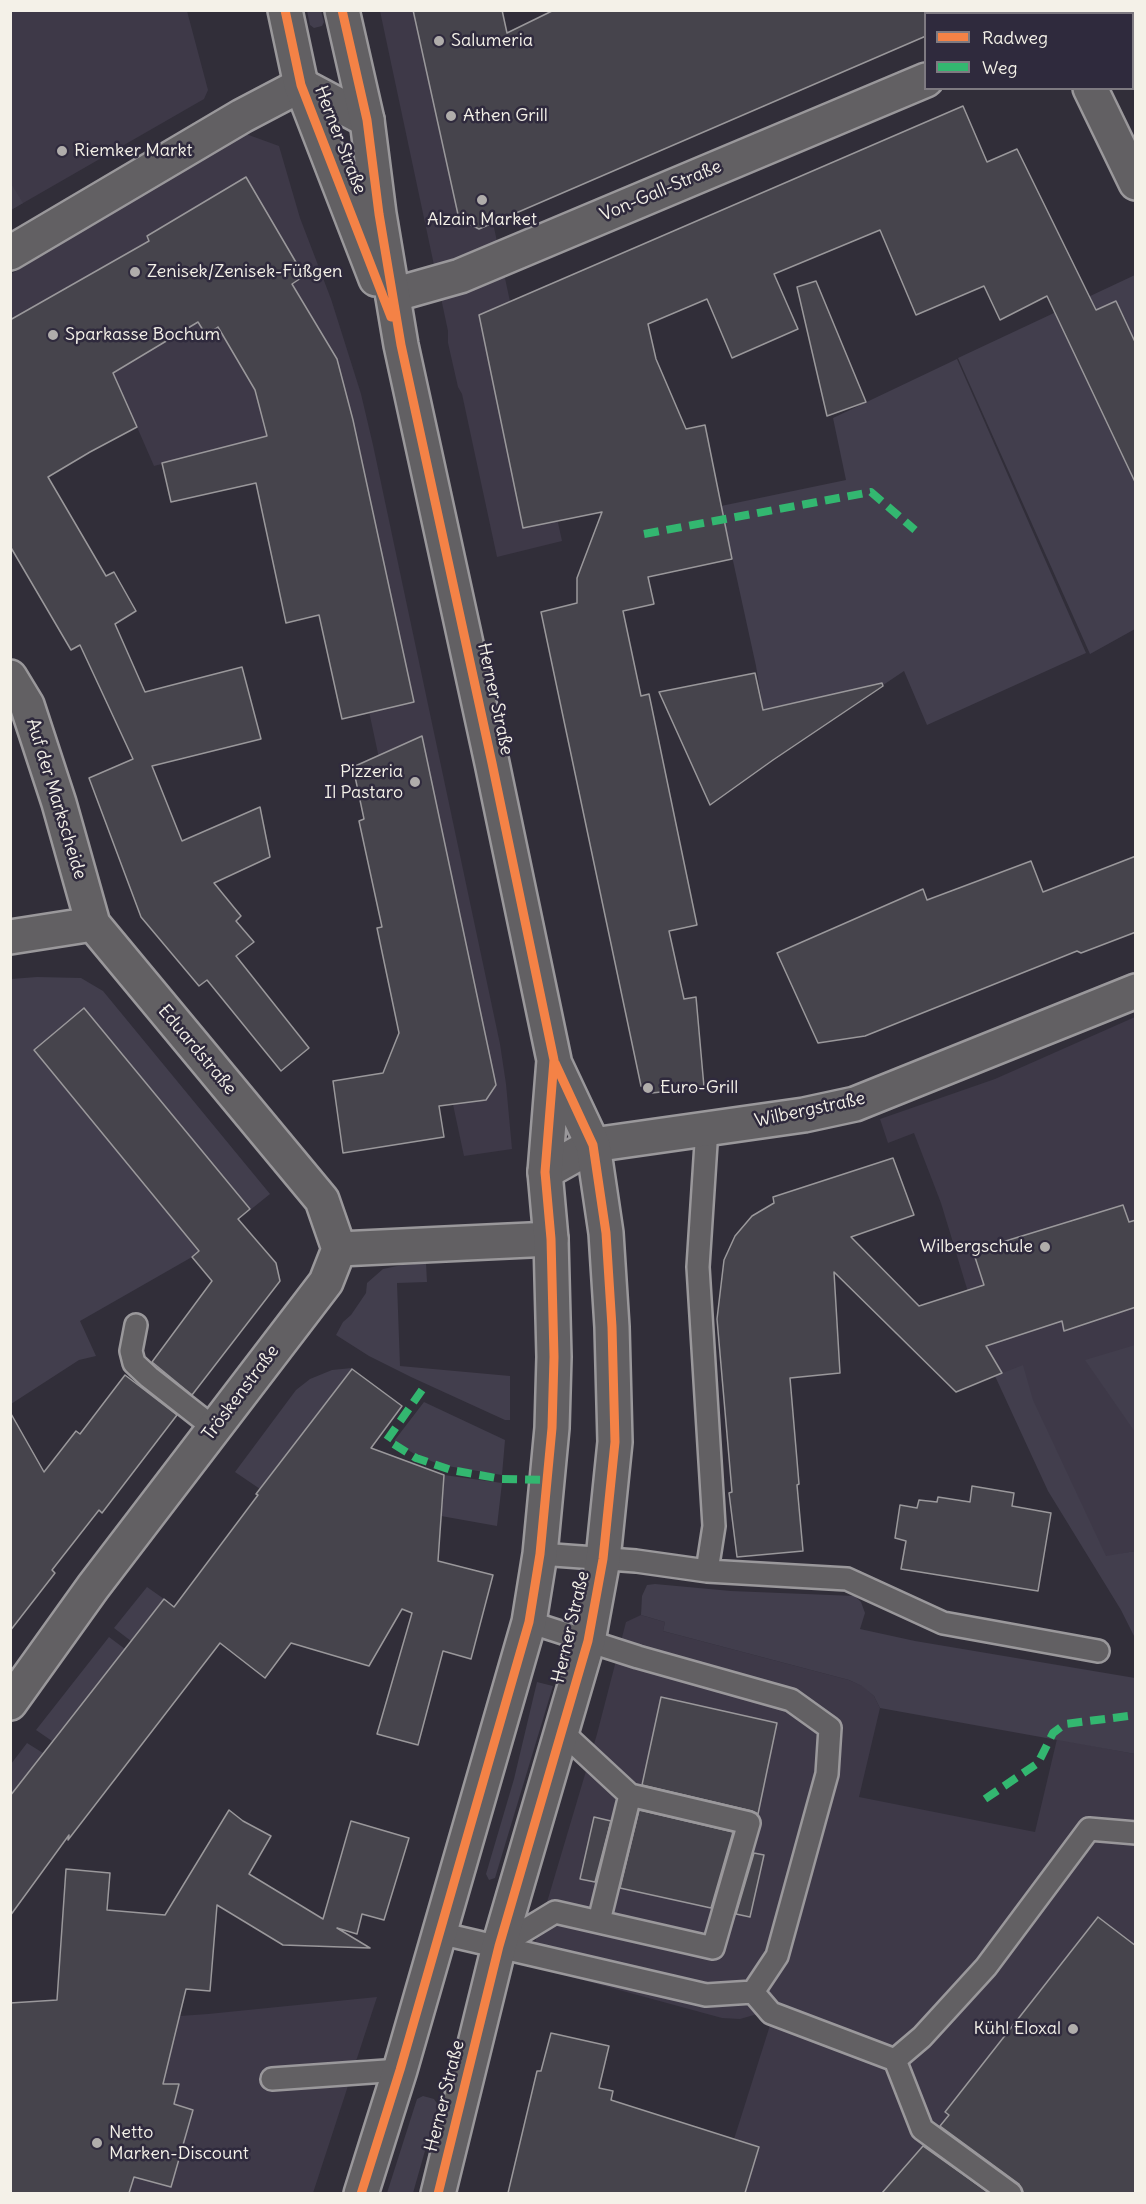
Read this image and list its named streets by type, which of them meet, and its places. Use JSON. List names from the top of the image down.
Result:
{
  "streets": {
    "main road": [
      "Herner Straße",
      "Von-Gall-Straße",
      "Auf der Markscheide",
      "Eduardstraße",
      "Wilbergstraße",
      "Tröskenstraße"
    ]
  },
  "crossings": [
    ["Herner Straße", "Von-Gall-Straße"],
    ["Herner Straße", "Wilbergstraße"],
    ["Auf der Markscheide", "Eduardstraße"],
    ["Eduardstraße", "Tröskenstraße"]
  ],
  "places": [
    "Salumeria",
    "Athen Grill",
    "Riemker Markt",
    "Alzain Market",
    "Zenisek/Zenisek-Füßgen",
    "Sparkasse Bochum",
    "Pizzeria Il Pastaro",
    "Euro-Grill",
    "Wilbergschule",
    "Kühl Eloxal",
    "Netto Marken-Discount"
  ],
  "legend": ["Radweg", "Weg"]
}
